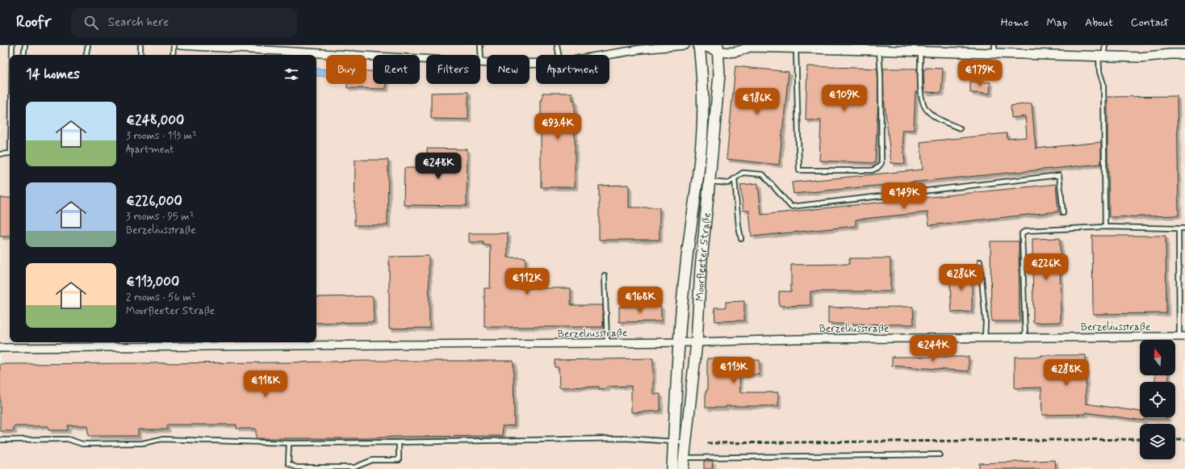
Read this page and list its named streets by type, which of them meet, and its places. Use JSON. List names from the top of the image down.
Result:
{
  "streets": {
    "main road": ["Moorfleeter Straße"],
    "street": ["Berzeliusstraße"]
  },
  "crossings": [
    ["Moorfleeter Straße", "Berzeliusstraße"]
  ],
  "north": "top",
  "page": {
    "header": "Roofr",
    "search": "Search here",
    "nav": [
      "Home",
      "Map",
      "About",
      "Contact"
    ],
    "chip": [
      "Buy",
      "Rent",
      "Filters",
      "New",
      "Apartment"
    ],
    "heading": "14 homes",
    "price": [
      "€179K",
      "€109K",
      "€186K",
      "€93.4K",
      "€248K",
      "€149K",
      "€226K",
      "€286K",
      "€112K",
      "€168K",
      "€244K",
      "€113K",
      "€288K",
      "€118K"
    ],
    "list": [
      {
        "name": "€248,000",
        "note": "3 rooms · 113 m² · Apartment"
      },
      {
        "name": "€226,000",
        "note": "3 rooms · 95 m² · Berzeliusstraße"
      },
      {
        "name": "€113,000",
        "note": "2 rooms · 56 m² · Moorfleeter Straße"
      }
    ]
  }
}
